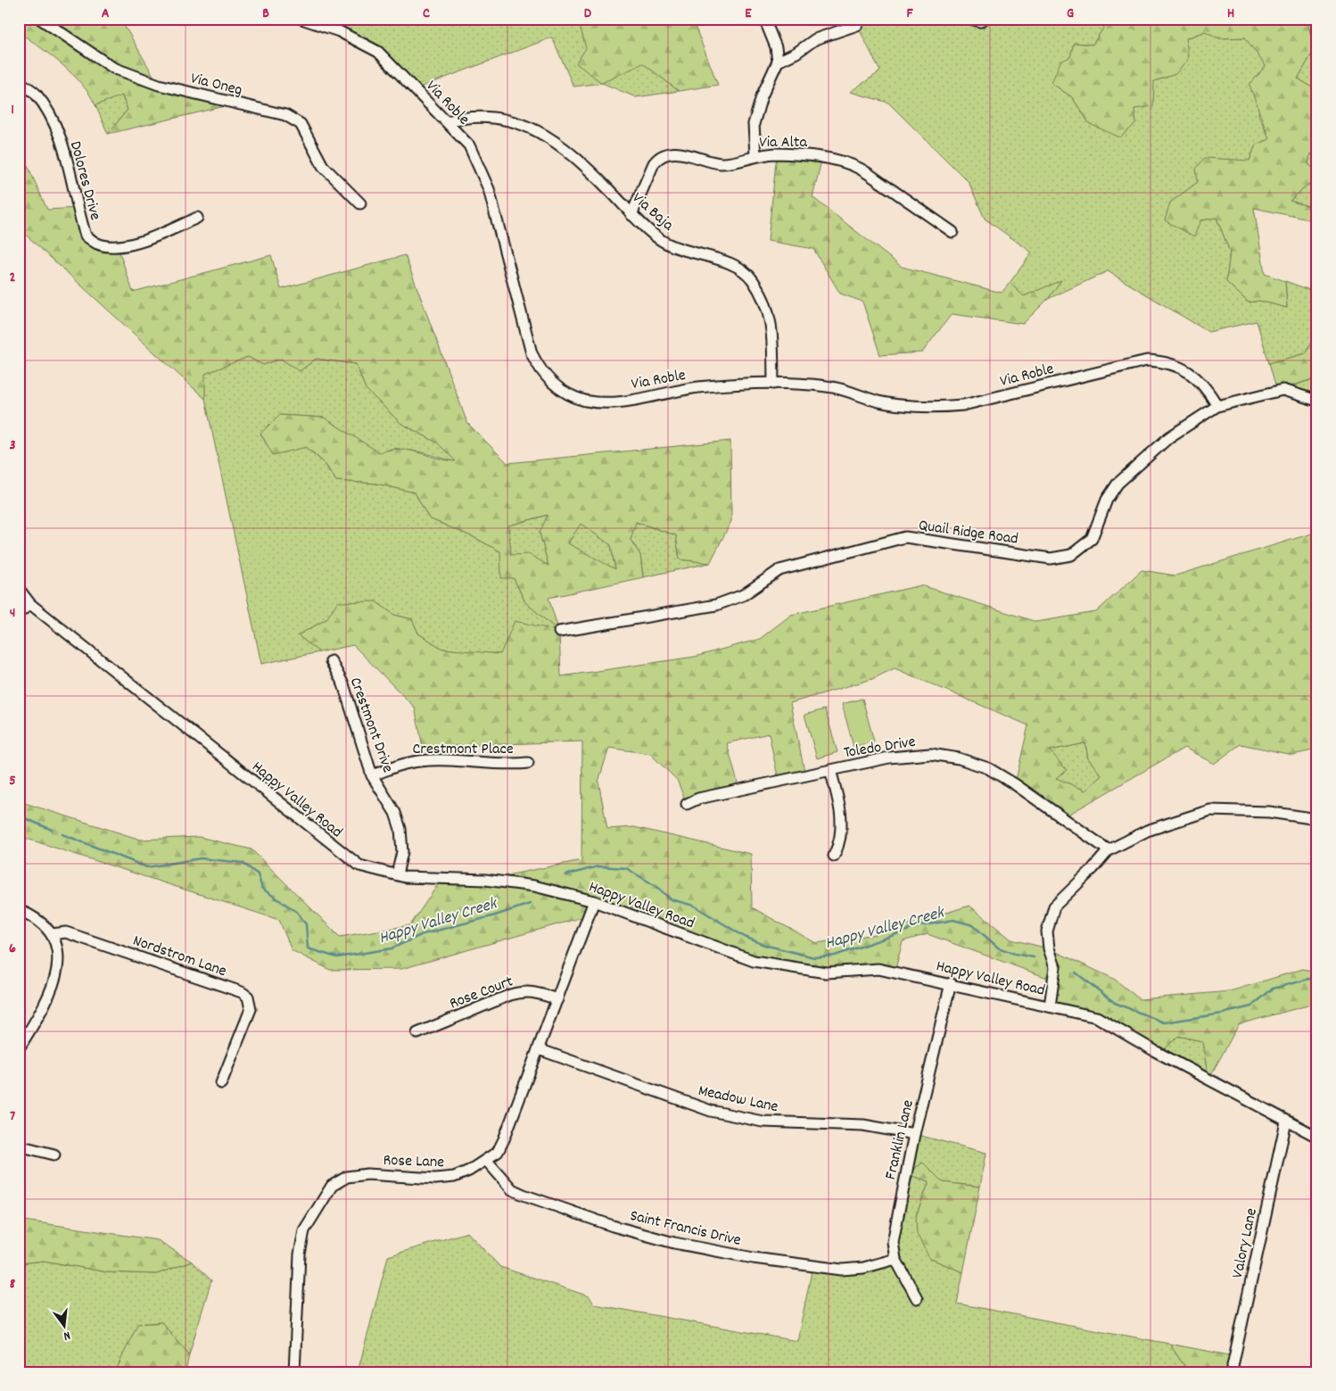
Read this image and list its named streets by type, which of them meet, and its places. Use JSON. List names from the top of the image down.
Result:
{
  "streets": {
    "street": [
      "Via Oneg",
      "Via Roble",
      "Via Alta",
      "Dolores Drive",
      "Via Baja",
      "Quail Ridge Road",
      "Crestmont Drive",
      "Toledo Drive",
      "Crestmont Place",
      "Happy Valley Road",
      "Nordstrom Lane",
      "Rose Court",
      "Meadow Lane",
      "Franklin Lane",
      "Rose Lane",
      "Saint Francis Drive",
      "Valory Lane"
    ]
  },
  "crossings": [
    ["Via Roble", "Via Baja"],
    ["Via Roble", "Quail Ridge Road"],
    ["Via Alta", "Via Baja"],
    ["Crestmont Drive", "Crestmont Place"],
    ["Crestmont Drive", "Happy Valley Road"],
    ["Happy Valley Road", "Franklin Lane"],
    ["Happy Valley Road", "Rose Lane"],
    ["Happy Valley Road", "Valory Lane"],
    ["Rose Court", "Rose Lane"],
    ["Meadow Lane", "Franklin Lane"],
    ["Meadow Lane", "Rose Lane"],
    ["Franklin Lane", "Saint Francis Drive"],
    ["Rose Lane", "Saint Francis Drive"]
  ],
  "water": ["Happy Valley Creek"],
  "north": "bottom",
  "grid": {
    "columns": [
      "A",
      "B",
      "C",
      "D",
      "E",
      "F",
      "G",
      "H"
    ],
    "rows": [
      "1",
      "2",
      "3",
      "4",
      "5",
      "6",
      "7",
      "8"
    ]
  }
}
